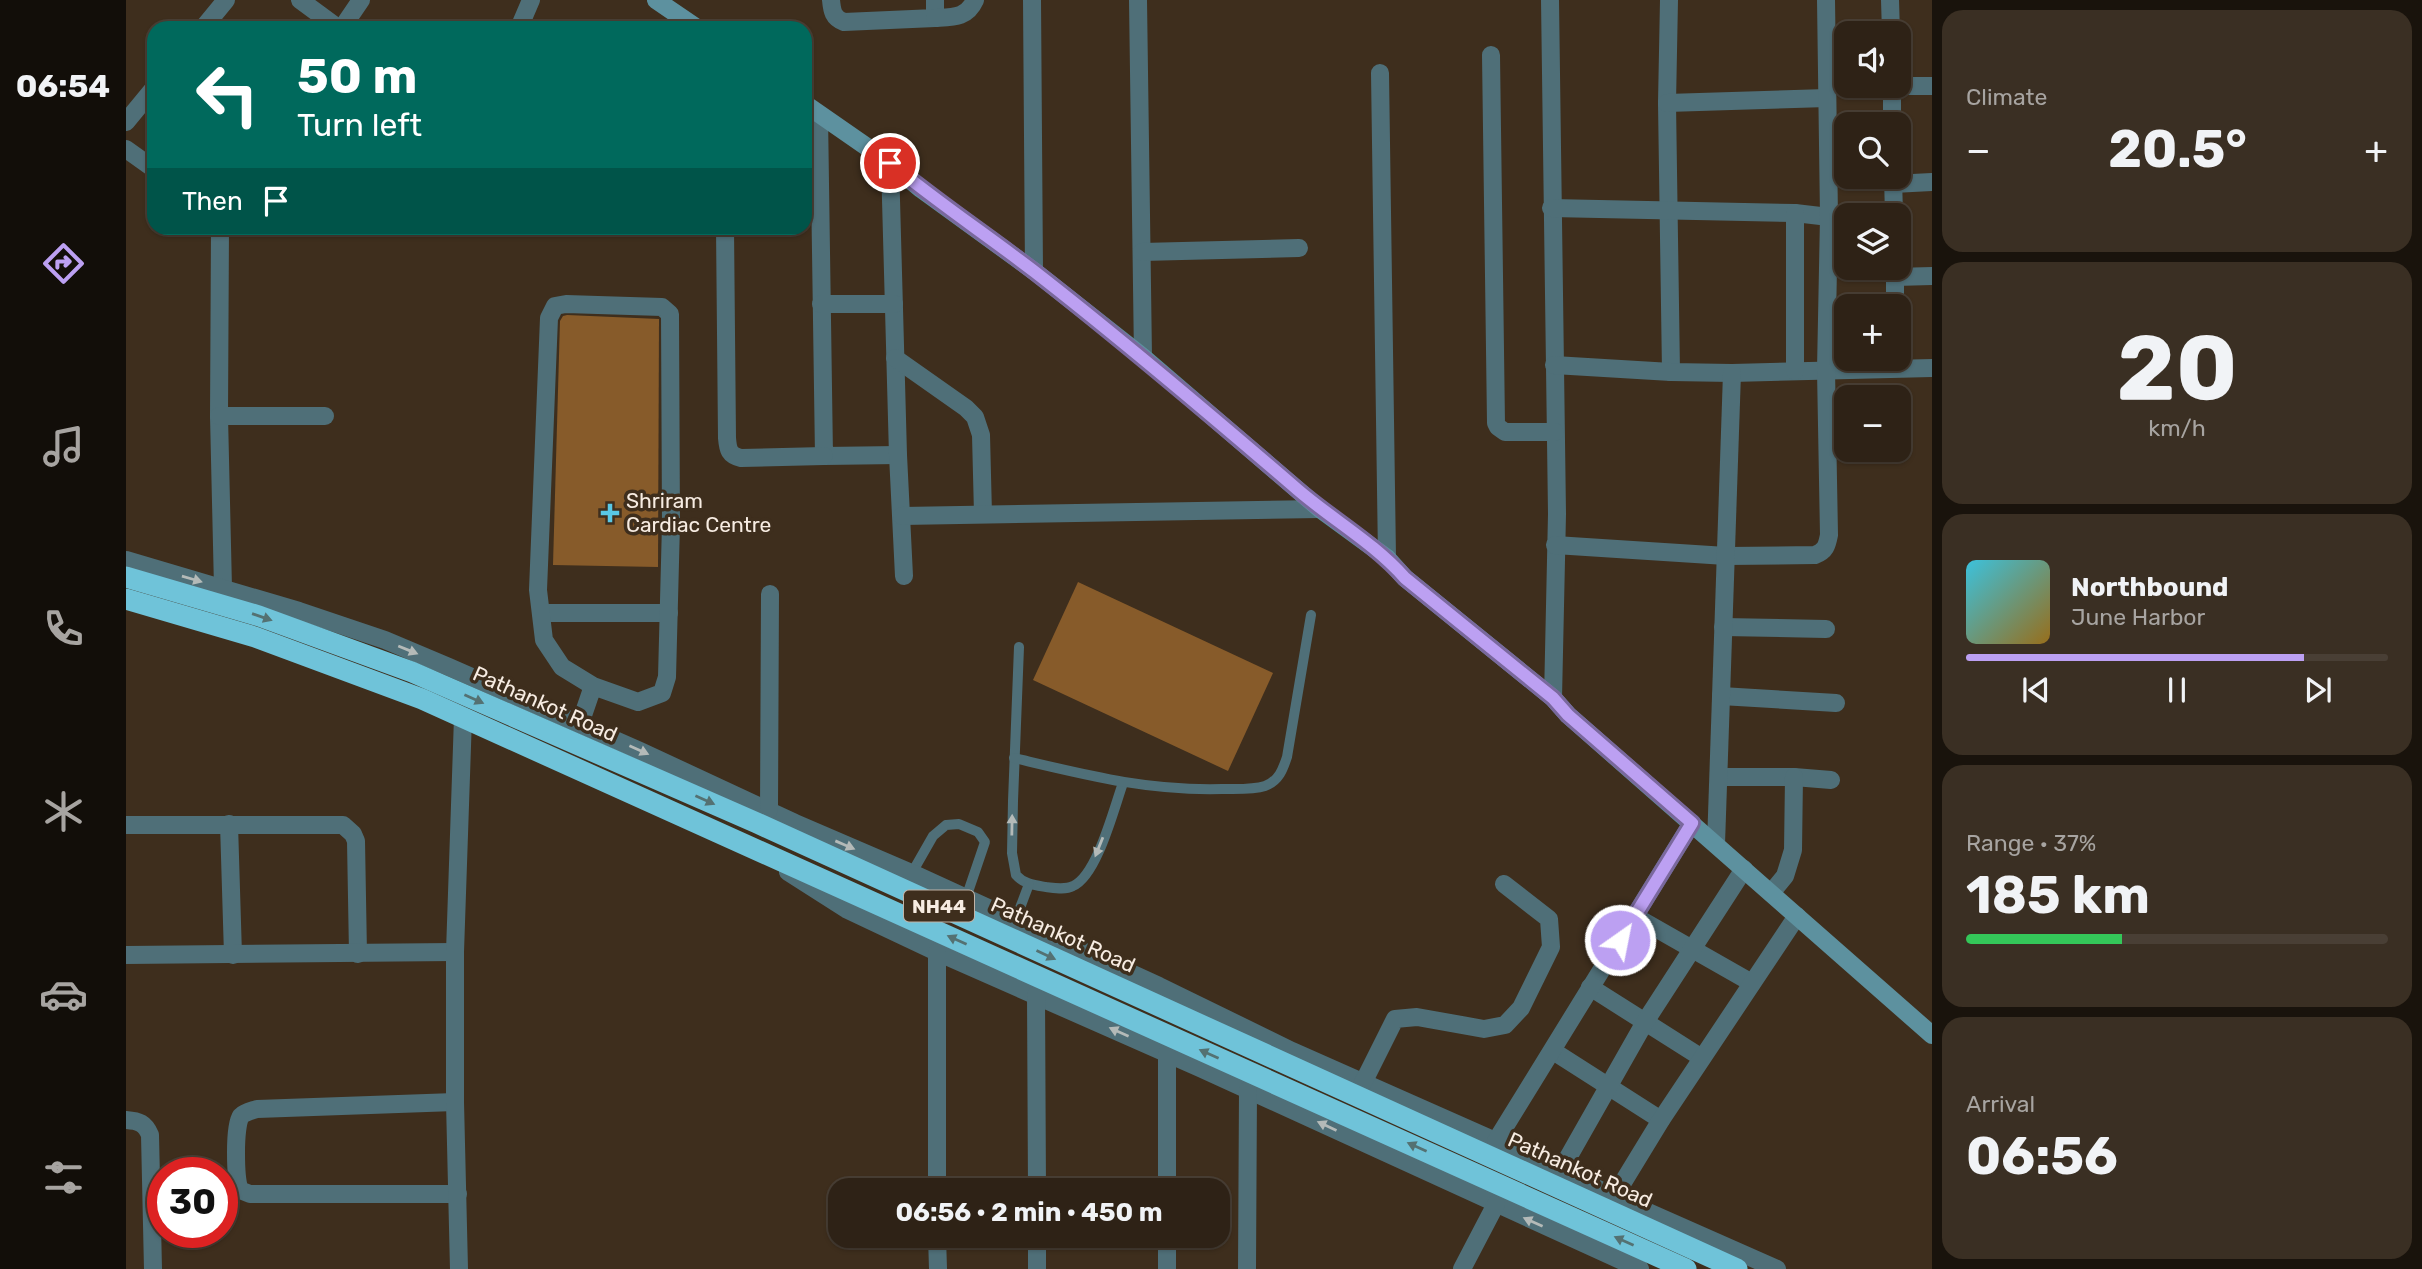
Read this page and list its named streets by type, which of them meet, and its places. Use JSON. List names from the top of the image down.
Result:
{
  "streets": {
    "highway": ["Pathankot Road", "NH44"]
  },
  "places": {
    "health": ["Shriram Cardiac Centre"]
  },
  "page": {
    "tabs": "06:54",
    "tile": [
      "Climate",
      ["20", "km/h"],
      ["Range · 37%", "185 km"],
      ["Arrival", "06:56"]
    ],
    "map_buttons": ["+", "−"],
    "turn": ["50 m", "Turn left"],
    "heat": ["−", "20.5°", "+"],
    "then": "Then",
    "song": ["Northbound", "June Harbor"],
    "limit": "30",
    "trip": "06:56 · 2 min · 450 m"
  }
}
